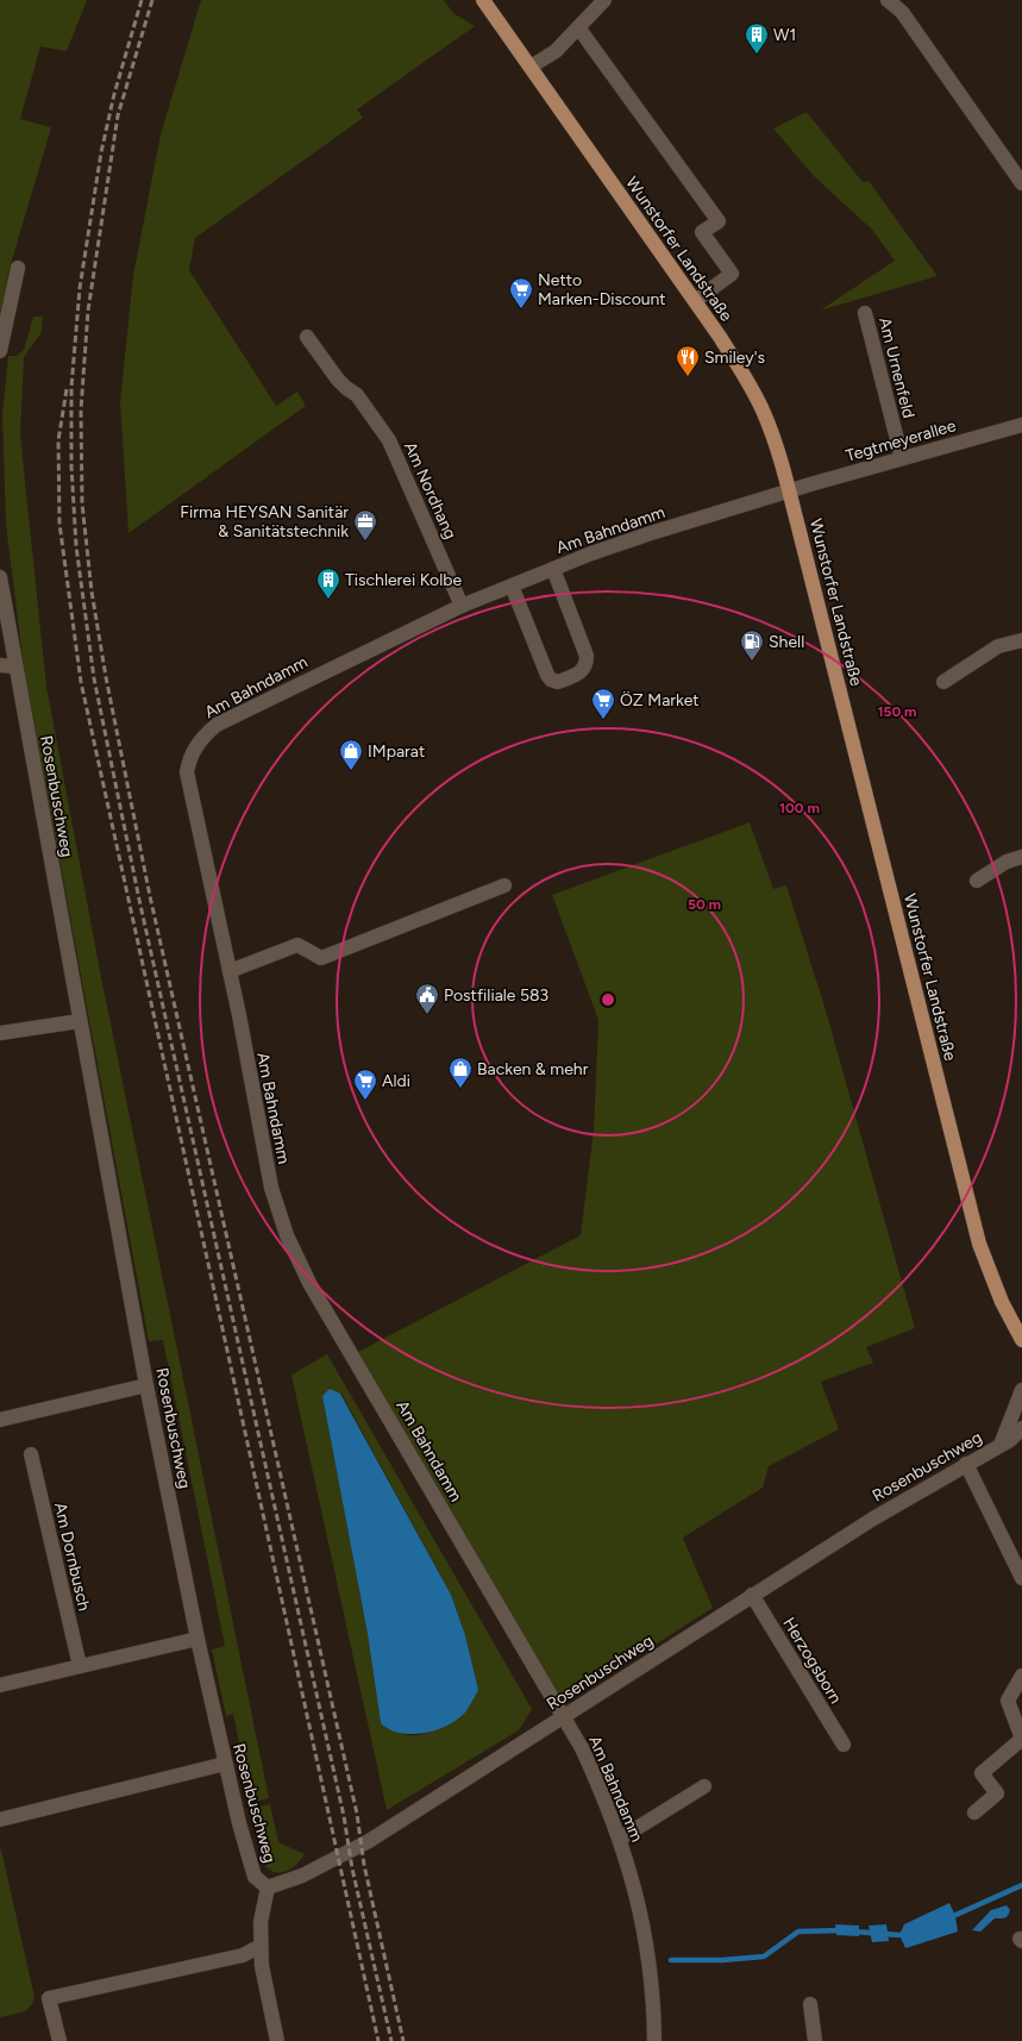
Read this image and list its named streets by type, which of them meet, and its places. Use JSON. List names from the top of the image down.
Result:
{
  "streets": {
    "main road": ["Wunstorfer Landstraße"],
    "street": [
      "Am Urnenfeld",
      "Tegtmeyerallee",
      "Am Nordhang",
      "Am Bahndamm",
      "Rosenbuschweg",
      "Am Dornbusch",
      "Herzogsborn"
    ]
  },
  "crossings": [
    ["Wunstorfer Landstraße", "Tegtmeyerallee"],
    ["Wunstorfer Landstraße", "Am Bahndamm"],
    ["Am Urnenfeld", "Tegtmeyerallee"],
    ["Tegtmeyerallee", "Am Bahndamm"],
    ["Am Nordhang", "Am Bahndamm"],
    ["Am Bahndamm", "Rosenbuschweg"],
    ["Rosenbuschweg", "Herzogsborn"]
  ],
  "places": {
    "building": ["W1", "Tischlerei Kolbe"],
    "supermarket": ["Netto Marken-Discount", "ÖZ Market", "Aldi"],
    "restaurant": ["Smiley's"],
    "office": ["Firma HEYSAN Sanitär & Sanitätstechnik"],
    "fuel station": ["Shell"],
    "shop": ["IMparat", "Backen & mehr"],
    "public building": ["Postfiliale 583"]
  },
  "rings": ["150 m", "100 m", "50 m"]
}
